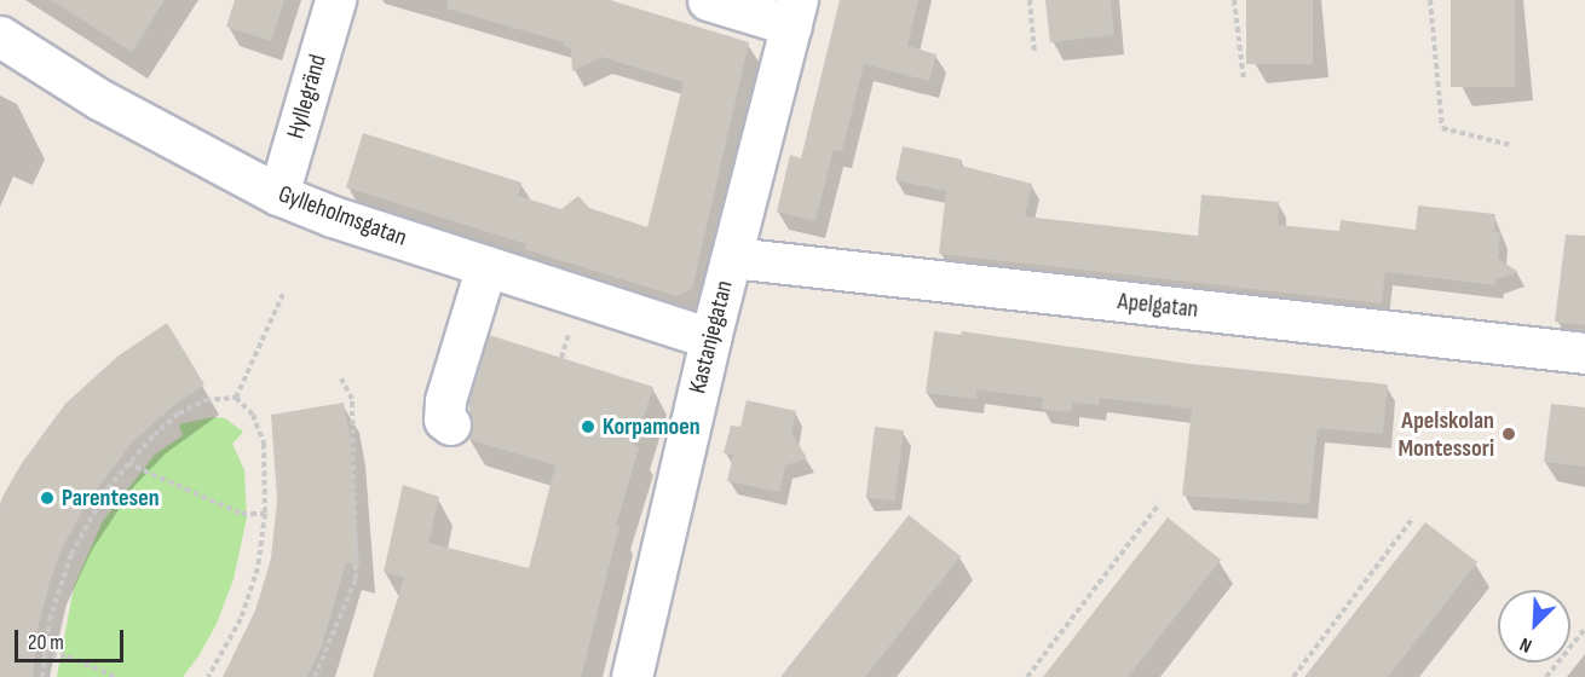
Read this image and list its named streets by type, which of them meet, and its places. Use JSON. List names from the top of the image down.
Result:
{
  "streets": {
    "street": [
      "Hyllegränd",
      "Gylleholmsgatan",
      "Apelgatan",
      "Kastanjegatan"
    ]
  },
  "crossings": [
    ["Hyllegränd", "Gylleholmsgatan"],
    ["Gylleholmsgatan", "Kastanjegatan"],
    ["Apelgatan", "Kastanjegatan"]
  ],
  "places": ["Korpamoen", "Apelskolan Montessori", "Parentesen"],
  "scale_bar": "20 m",
  "north": "bottom left"
}
